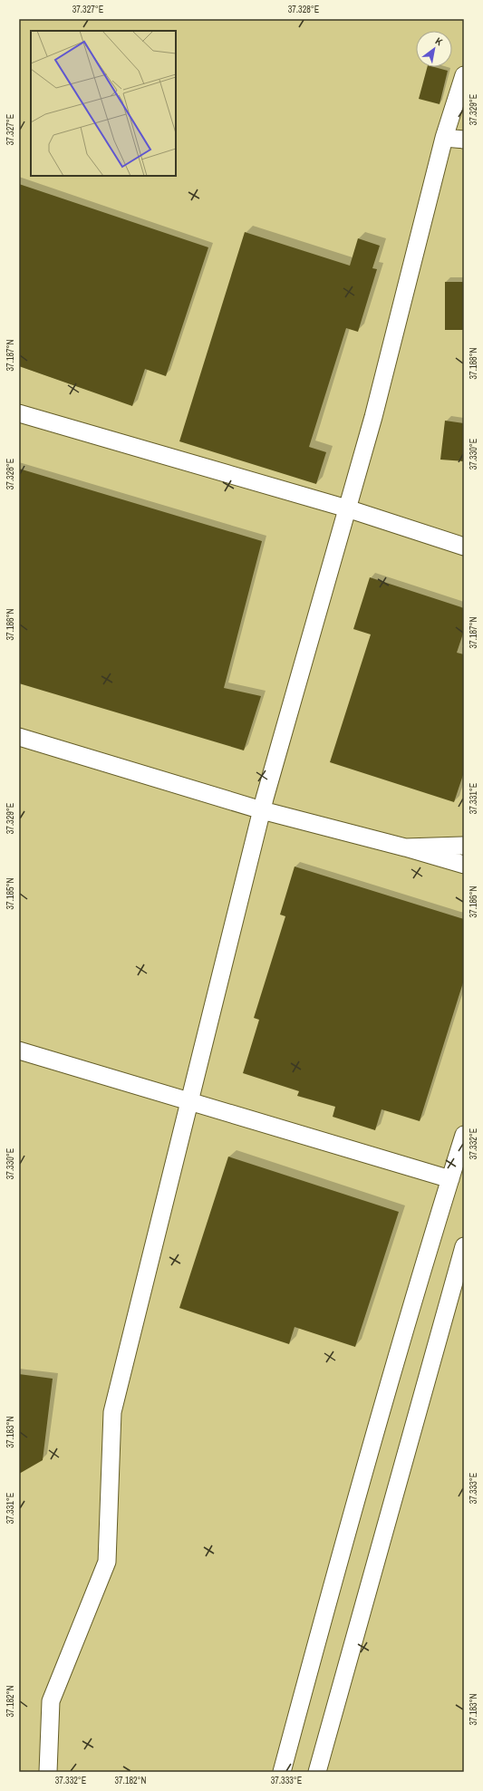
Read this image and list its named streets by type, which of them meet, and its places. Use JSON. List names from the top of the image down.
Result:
{
  "north": "top right",
  "coordinates": [
    "37.327°E",
    "37.328°E",
    "37.329°E",
    "37.187°N",
    "37.188°N",
    "37.330°E",
    "37.186°N",
    "37.331°E",
    "37.185°N",
    "37.332°E",
    "37.183°N",
    "37.333°E",
    "37.182°N"
  ]
}
